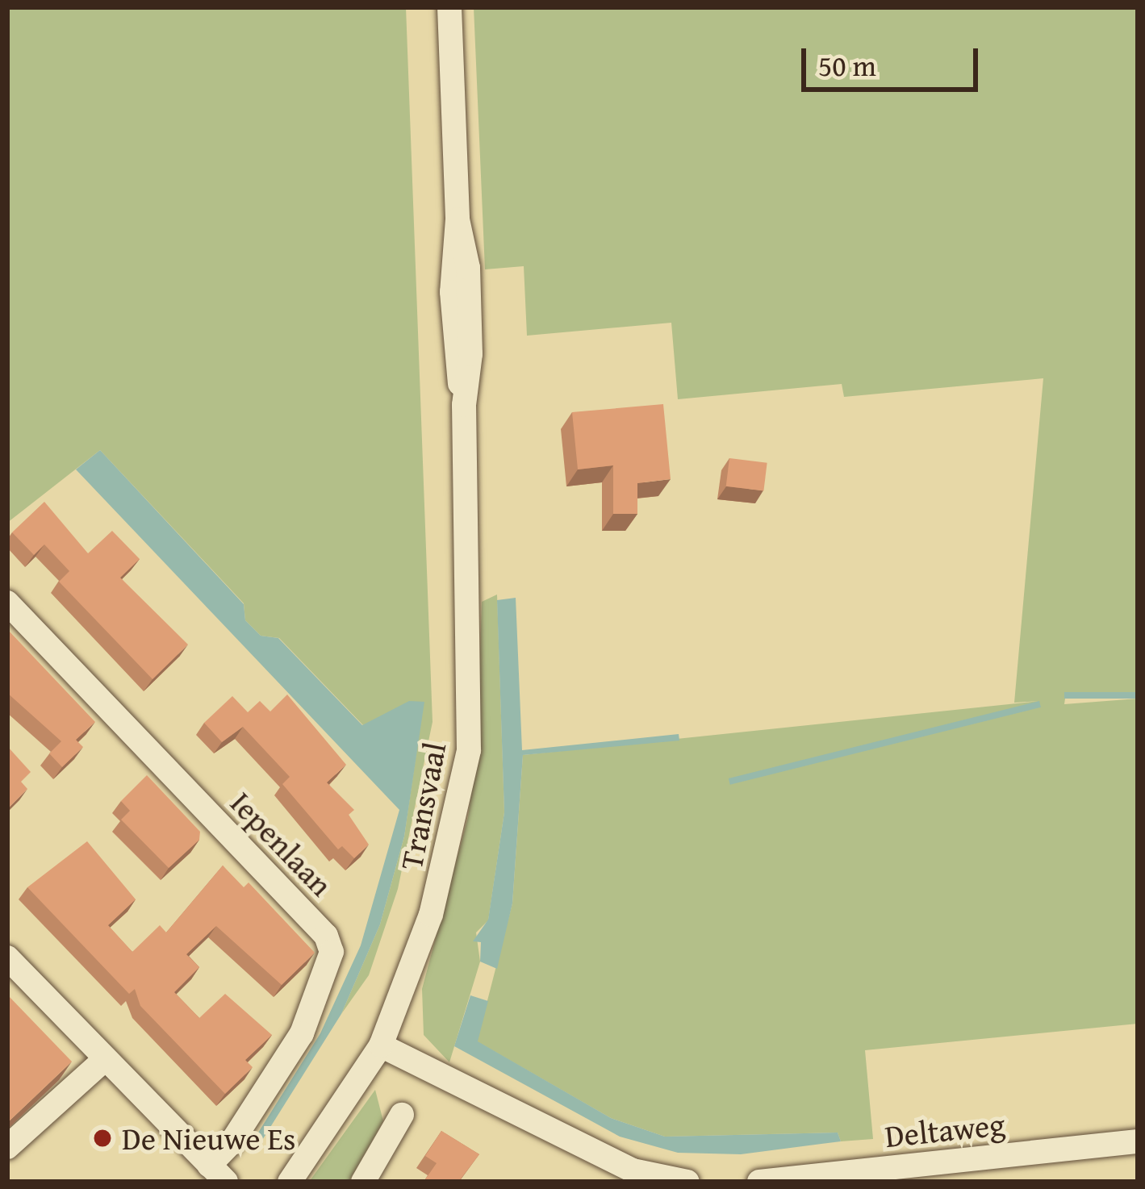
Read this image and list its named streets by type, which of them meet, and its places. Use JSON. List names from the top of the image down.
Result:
{
  "streets": {
    "street": ["Transvaal", "Iepenlaan", "Deltaweg"]
  },
  "places": ["De Nieuwe Es"],
  "scale_bar": "50 m"
}
